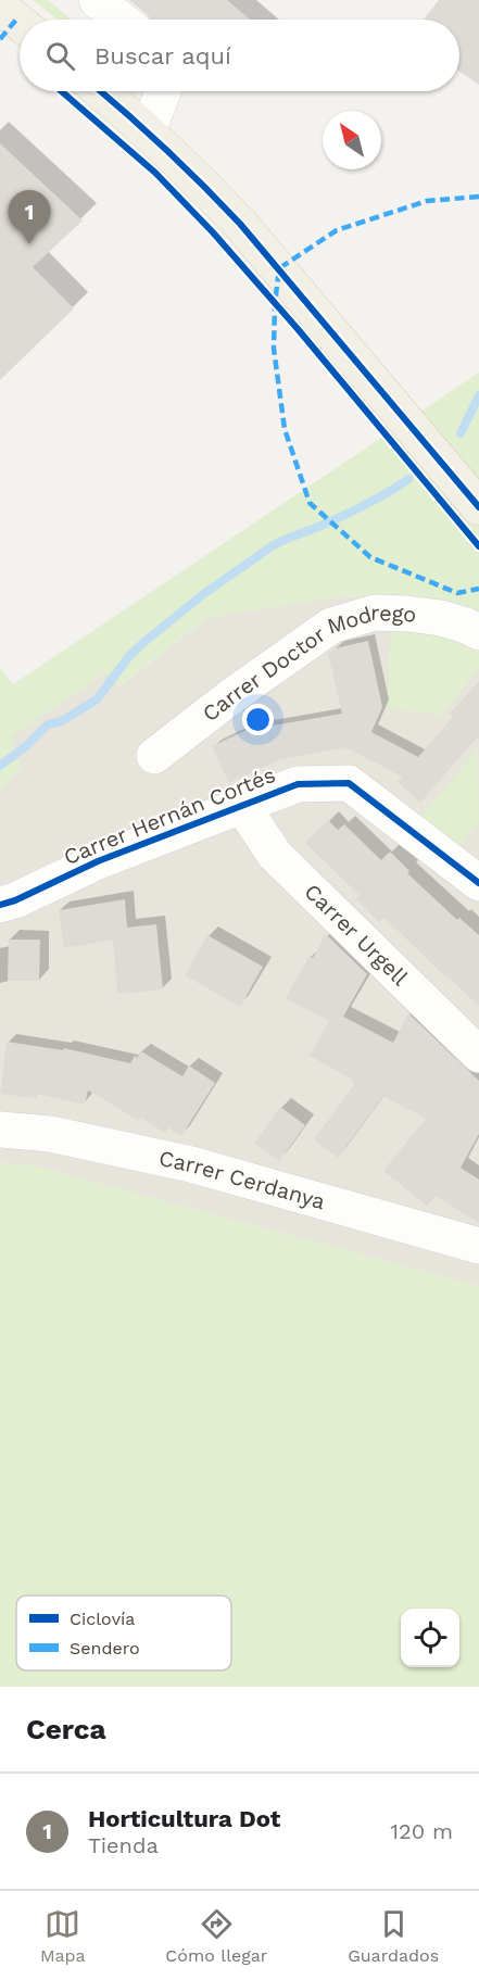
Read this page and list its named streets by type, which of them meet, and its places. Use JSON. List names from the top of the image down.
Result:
{
  "streets": {
    "street": [
      "Carrer Doctor Modrego",
      "Carrer Hernán Cortés",
      "Carrer Urgell",
      "Carrer Cerdanya"
    ]
  },
  "crossings": [
    ["Carrer Hernán Cortés", "Carrer Urgell"]
  ],
  "legend": ["Ciclovía", "Sendero"],
  "north": "top left",
  "page": {
    "search": "Buscar aquí",
    "pins": "1",
    "heading": "Cerca",
    "list": [
      {
        "mark": "1",
        "name": "Horticultura Dot",
        "note": "Tienda",
        "value": "120 m"
      }
    ],
    "nav": ["Mapa", "Cómo llegar", "Guardados"]
  }
}
